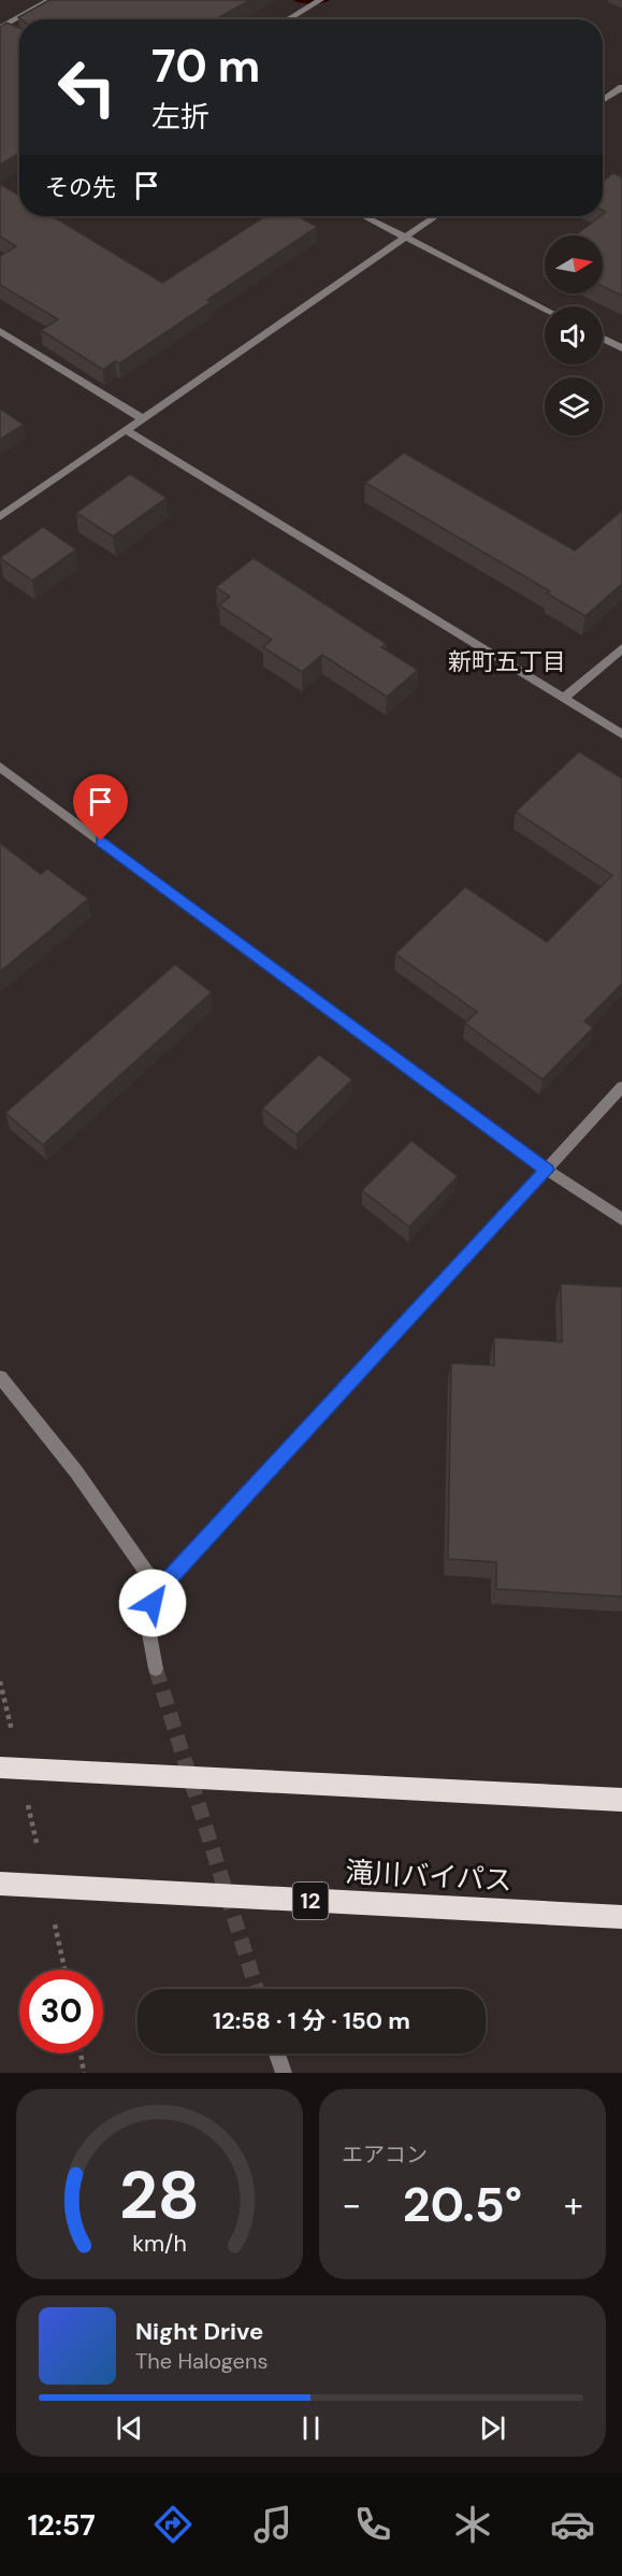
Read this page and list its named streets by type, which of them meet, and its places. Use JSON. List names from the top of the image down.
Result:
{
  "streets": {
    "highway": ["滝川バイパス", "12"]
  },
  "districts": ["新町五丁目"],
  "north": "right",
  "page": {
    "turn": ["70 m", "左折"],
    "then": "その先",
    "limit": "30",
    "trip": "12:58 · 1 分 · 150 m",
    "tile": "エアコン",
    "heat": ["−", "20.5°", "+"],
    "song": ["Night Drive", "The Halogens"],
    "tabs": "12:57",
    "gauge": ["28", "km/h"]
  }
}
